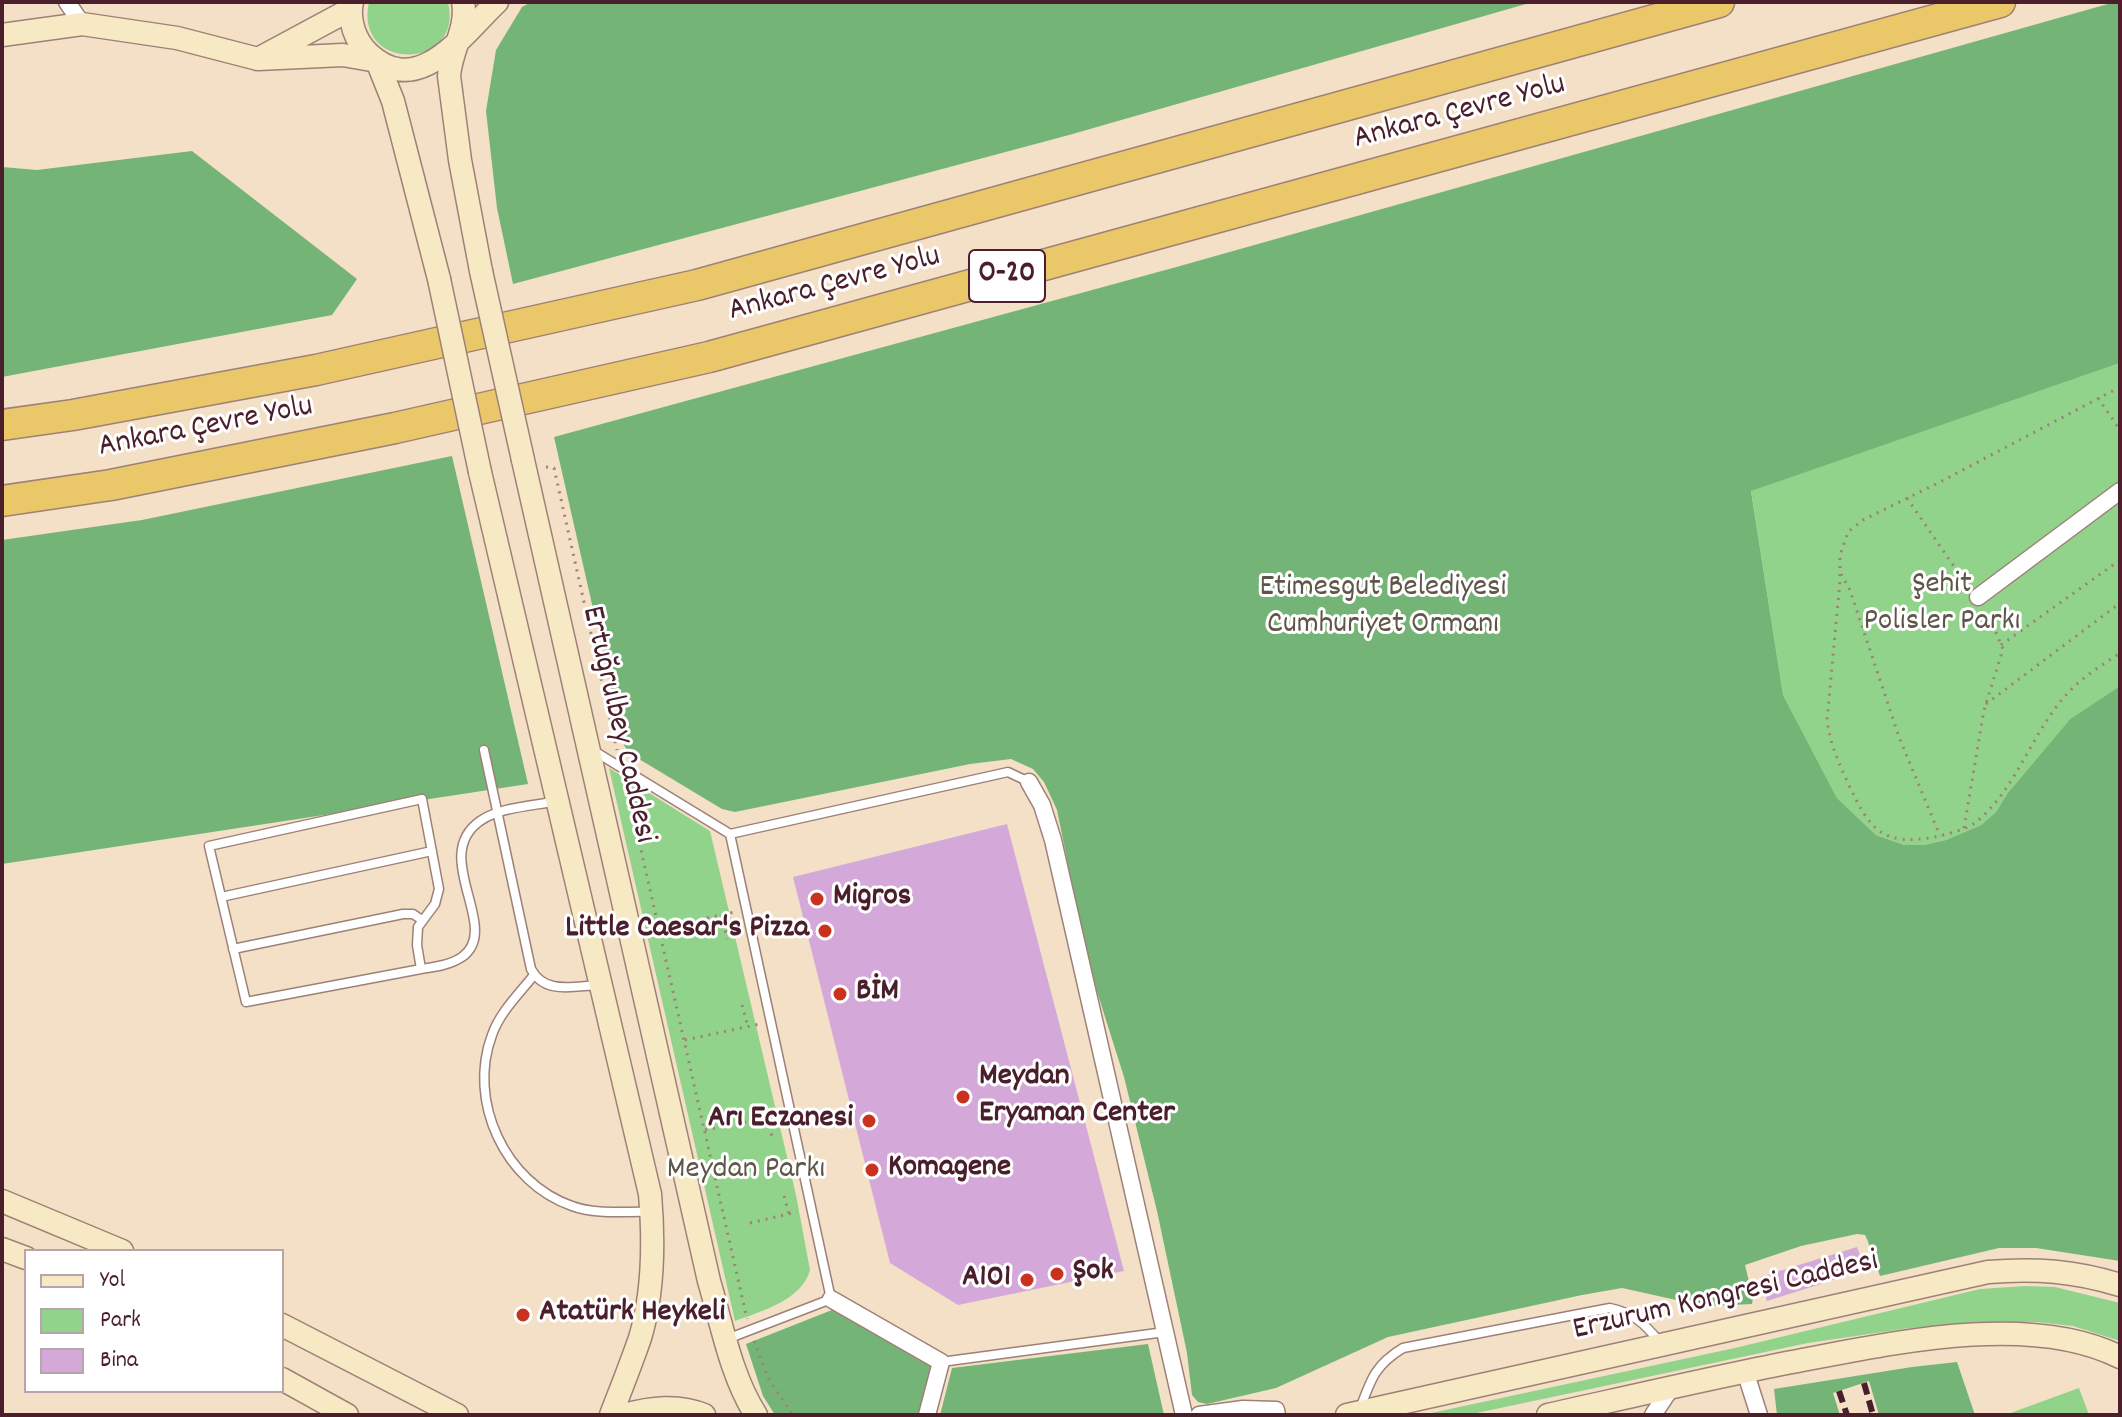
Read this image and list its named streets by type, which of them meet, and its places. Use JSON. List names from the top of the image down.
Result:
{
  "streets": {
    "highway": ["Ankara Çevre Yolu", "O-20"],
    "main road": ["Ertuğrulbey Caddesi", "Erzurum Kongresi Caddesi"]
  },
  "parks": ["Şehit Polisler Parkı", "Etimesgut Belediyesi Cumhuriyet Ormanı", "Meydan Parkı"],
  "places": [
    "Migros",
    "Little Caesar's Pizza",
    "BİM",
    "Meydan Eryaman Center",
    "Arı Eczanesi",
    "Komagene",
    "Şok",
    "A101",
    "Atatürk Heykeli"
  ],
  "legend": ["Yol", "Park", "Bina"]
}
